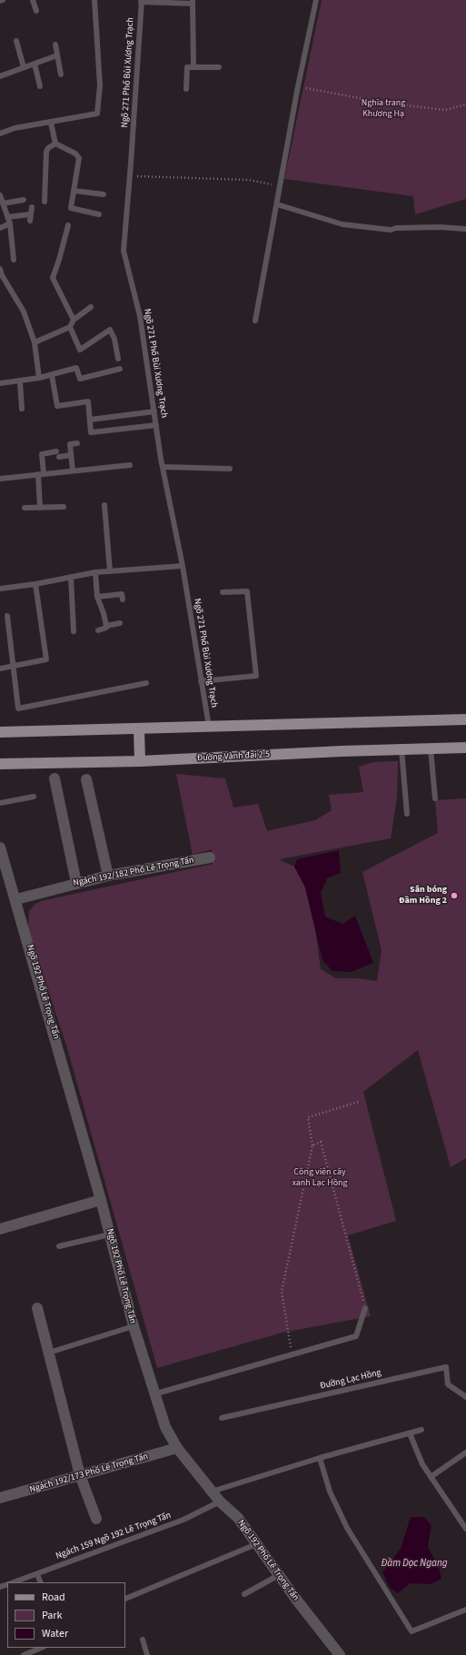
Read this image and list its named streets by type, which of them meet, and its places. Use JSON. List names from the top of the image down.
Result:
{
  "streets": {
    "main road": ["Đường Vành đai 2.5"],
    "street": ["Ngách 192/182 Phố Lê Trọng Tấn", "Ngõ 192 Phố Lê Trọng Tấn", "Ngách 192/173 Phố Lê Trọng Tấn"],
    "lane": ["Ngõ 271 Phố Bùi Xương Trạch", "Đường Lạc Hồng", "Ngách 159 Ngõ 192 Lê Trọng Tấn"]
  },
  "crossings": [
    ["Ngách 192/182 Phố Lê Trọng Tấn", "Ngõ 192 Phố Lê Trọng Tấn"],
    ["Ngõ 192 Phố Lê Trọng Tấn", "Ngách 192/173 Phố Lê Trọng Tấn"],
    ["Ngõ 192 Phố Lê Trọng Tấn", "Ngách 159 Ngõ 192 Lê Trọng Tấn"]
  ],
  "water": ["Đầm Dọc Ngang"],
  "parks": ["Nghĩa trang Khương Hạ", "Công viên cây xanh Lạc Hồng"],
  "places": ["Sân bóng Đầm Hồng 2"],
  "legend": ["Road", "Park", "Water"]
}
